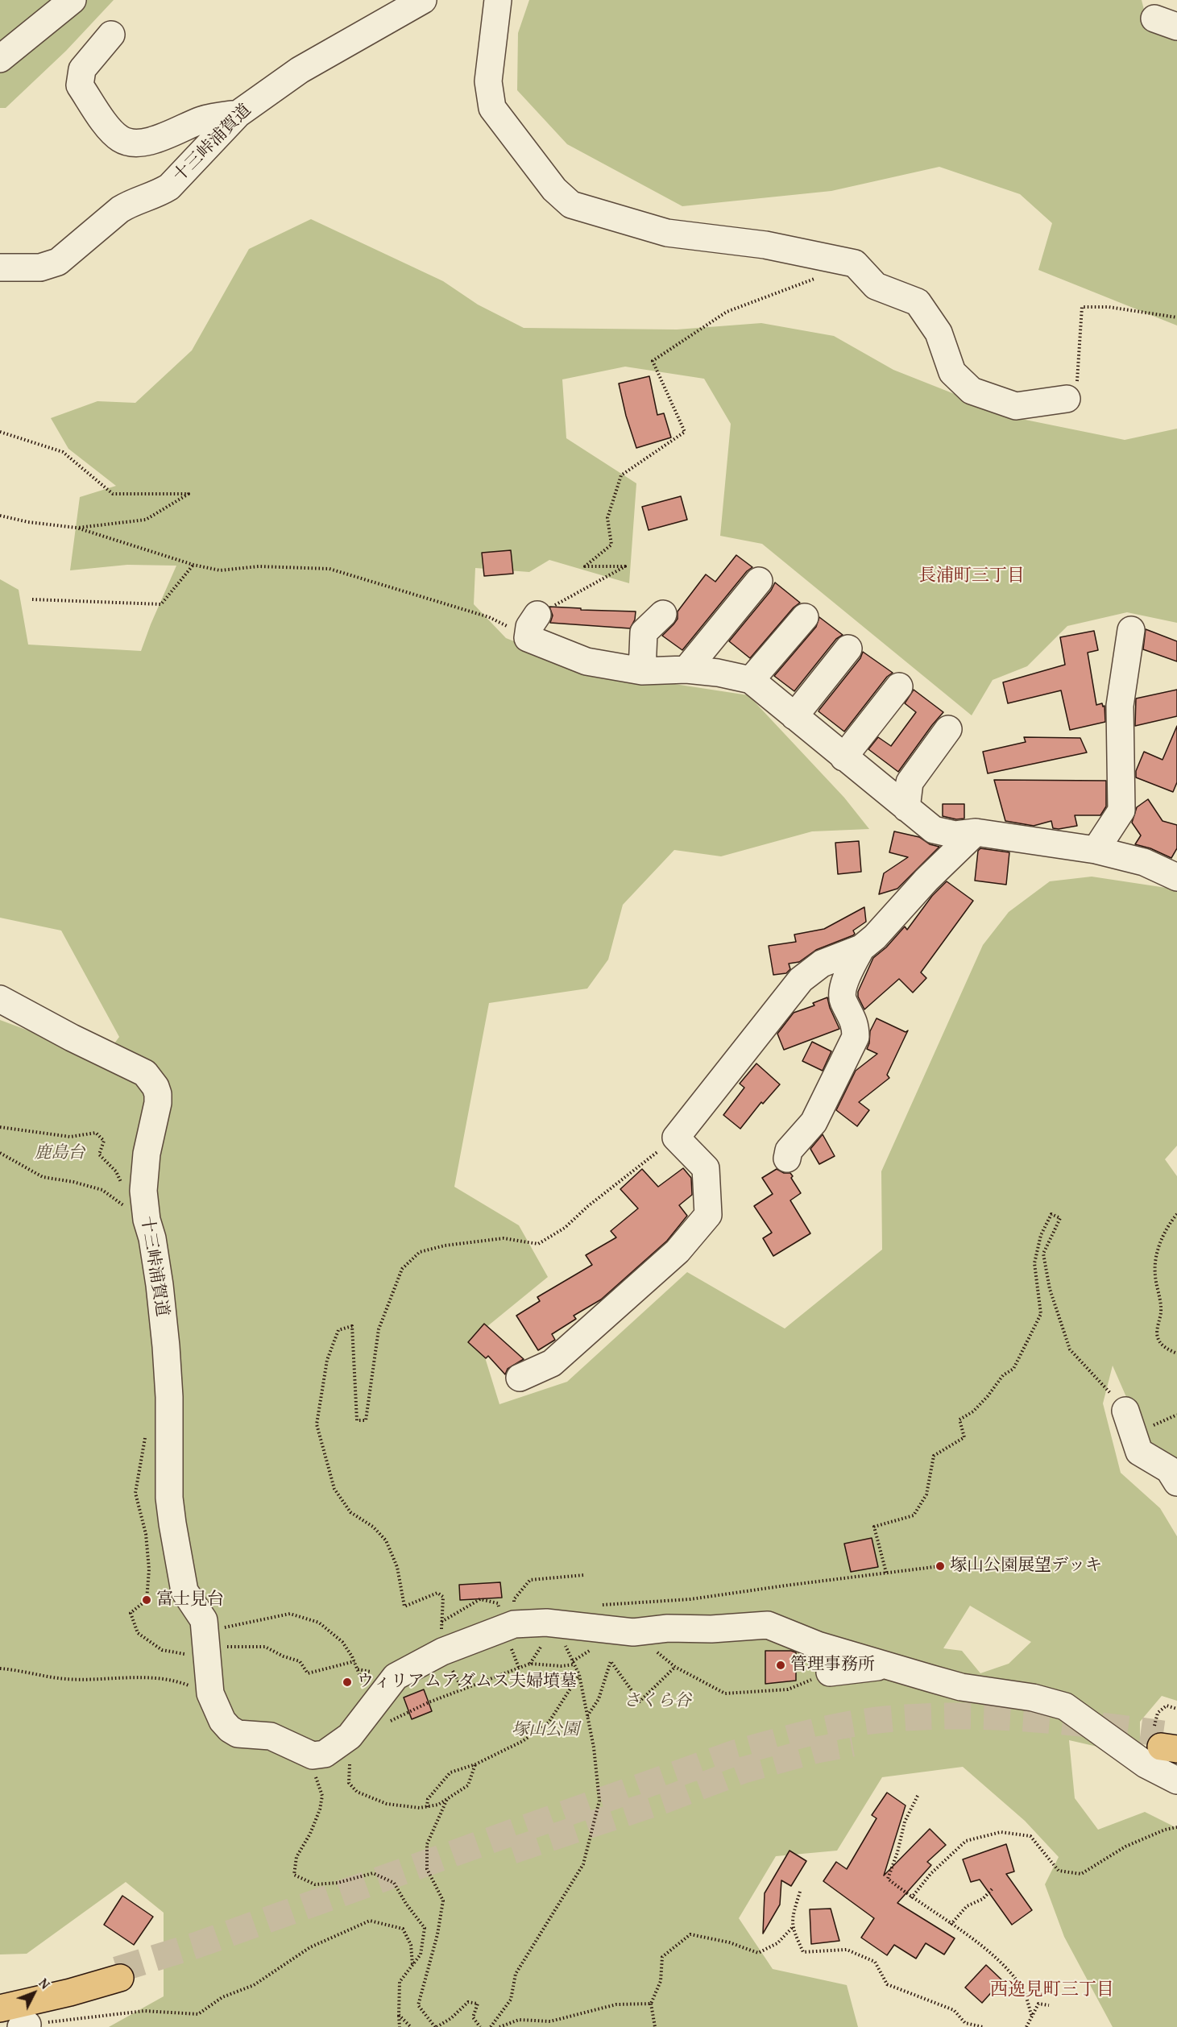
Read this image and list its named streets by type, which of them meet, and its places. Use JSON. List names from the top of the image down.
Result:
{
  "streets": {
    "street": ["十三峠浦賀道"]
  },
  "districts": ["長浦町三丁目", "西逸見町三丁目"],
  "parks": ["鹿島台", "さくら谷", "塚山公園"],
  "places": [
    "塚山公園展望デッキ",
    "富士見台",
    "管理事務所",
    "ウィリアムアダムス夫婦墳墓"
  ],
  "north": "top right"
}
